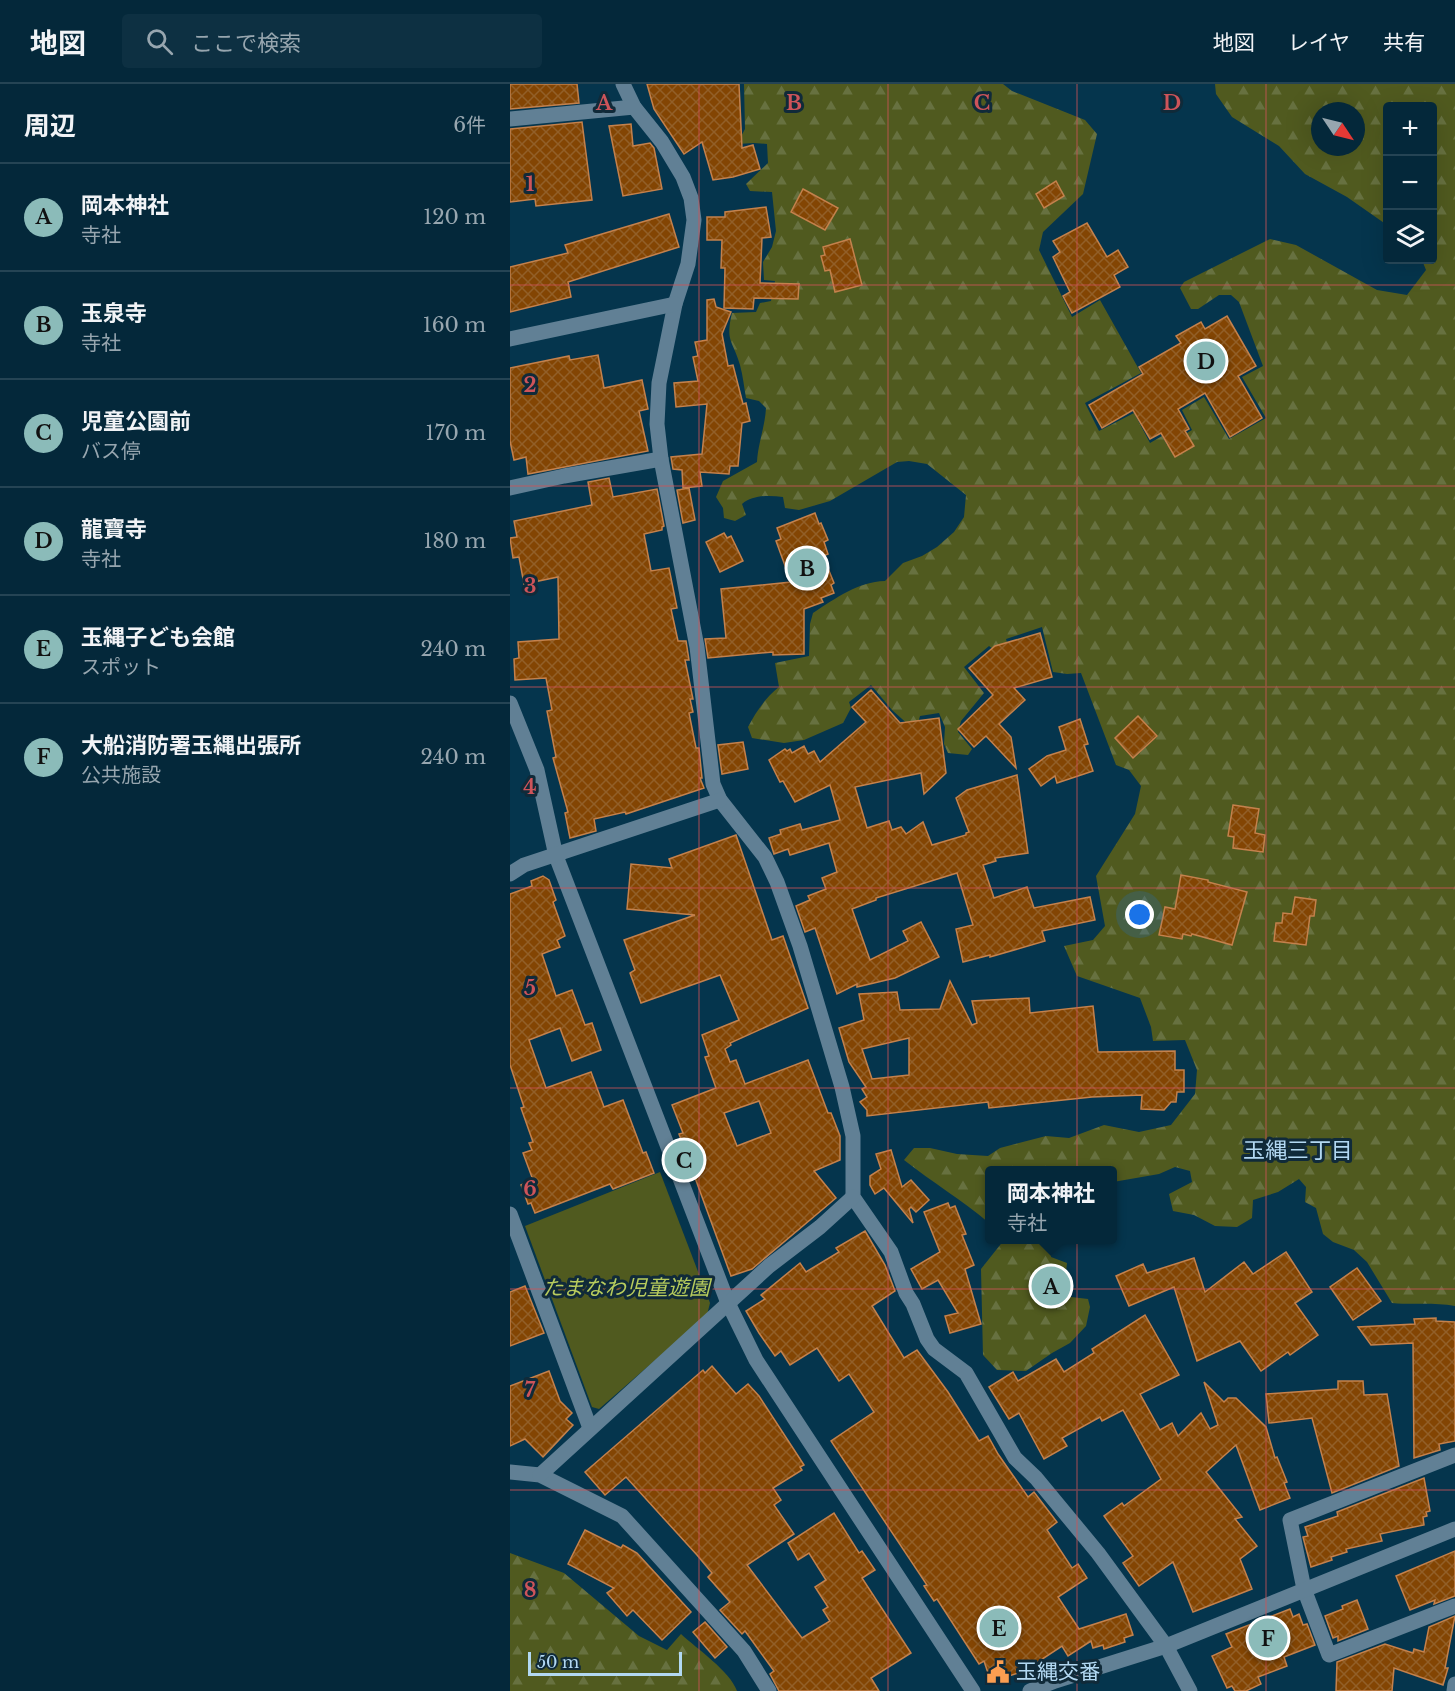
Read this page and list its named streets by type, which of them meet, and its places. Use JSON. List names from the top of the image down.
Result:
{
  "districts": ["玉縄三丁目"],
  "parks": ["たまなわ児童遊園"],
  "places": {
    "public building": ["玉縄交番"]
  },
  "scale_bar": "50 m",
  "north": "bottom right",
  "page": {
    "header": "地図",
    "search": "ここで検索",
    "nav": ["地図", "レイヤ", "共有"],
    "heading": ["周辺", "6件"],
    "map_buttons": ["+", "−"],
    "list": [
      {
        "mark": "A",
        "name": "岡本神社",
        "note": "寺社",
        "value": "120 m"
      },
      {
        "mark": "B",
        "name": "玉泉寺",
        "note": "寺社",
        "value": "160 m"
      },
      {
        "mark": "C",
        "name": "児童公園前",
        "note": "バス停",
        "value": "170 m"
      },
      {
        "mark": "D",
        "name": "龍寶寺",
        "note": "寺社",
        "value": "180 m"
      },
      {
        "mark": "E",
        "name": "玉縄子ども会館",
        "note": "スポット",
        "value": "240 m"
      },
      {
        "mark": "F",
        "name": "大船消防署玉縄出張所",
        "note": "公共施設",
        "value": "240 m"
      }
    ],
    "pins": [
      "D",
      "B",
      "C",
      "A",
      "E",
      "F"
    ],
    "popup": ["岡本神社", "寺社"],
    "scale": "50 m"
  },
  "grid": {
    "columns": [
      "A",
      "B",
      "C",
      "D"
    ],
    "rows": [
      "1",
      "2",
      "3",
      "4",
      "5",
      "6",
      "7",
      "8"
    ]
  }
}
